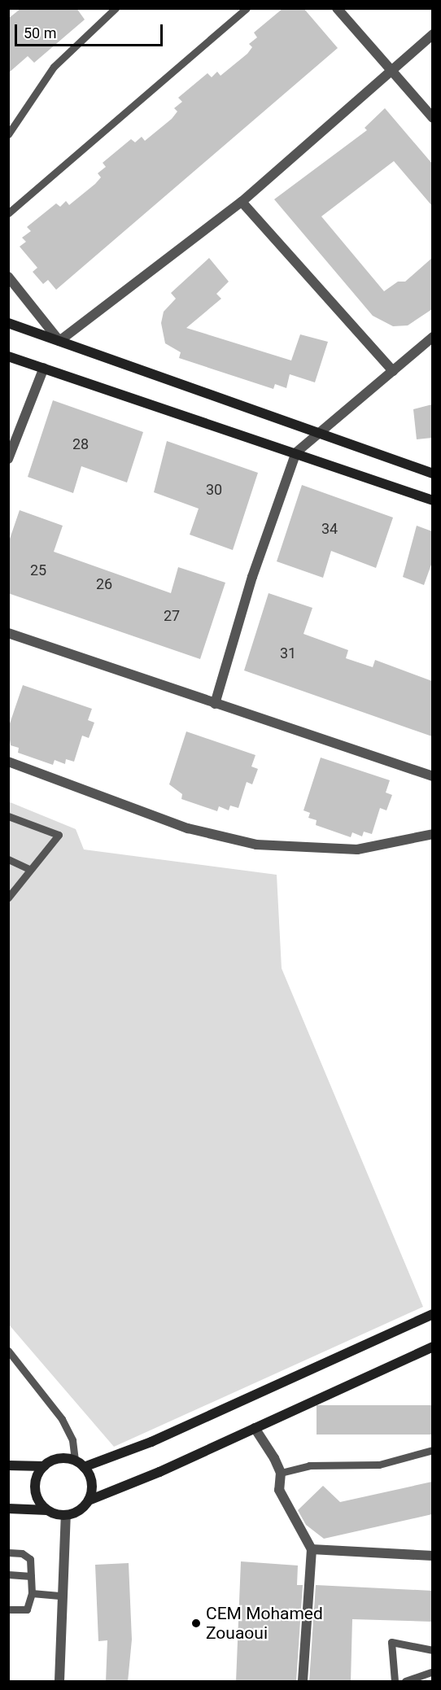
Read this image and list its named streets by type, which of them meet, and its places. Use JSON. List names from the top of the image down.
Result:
{
  "places": ["CEM Mohamed Zouaoui"],
  "house_numbers": [
    "28",
    "30",
    "34",
    "25",
    "26",
    "27",
    "31"
  ],
  "scale_bar": "50 m"
}
